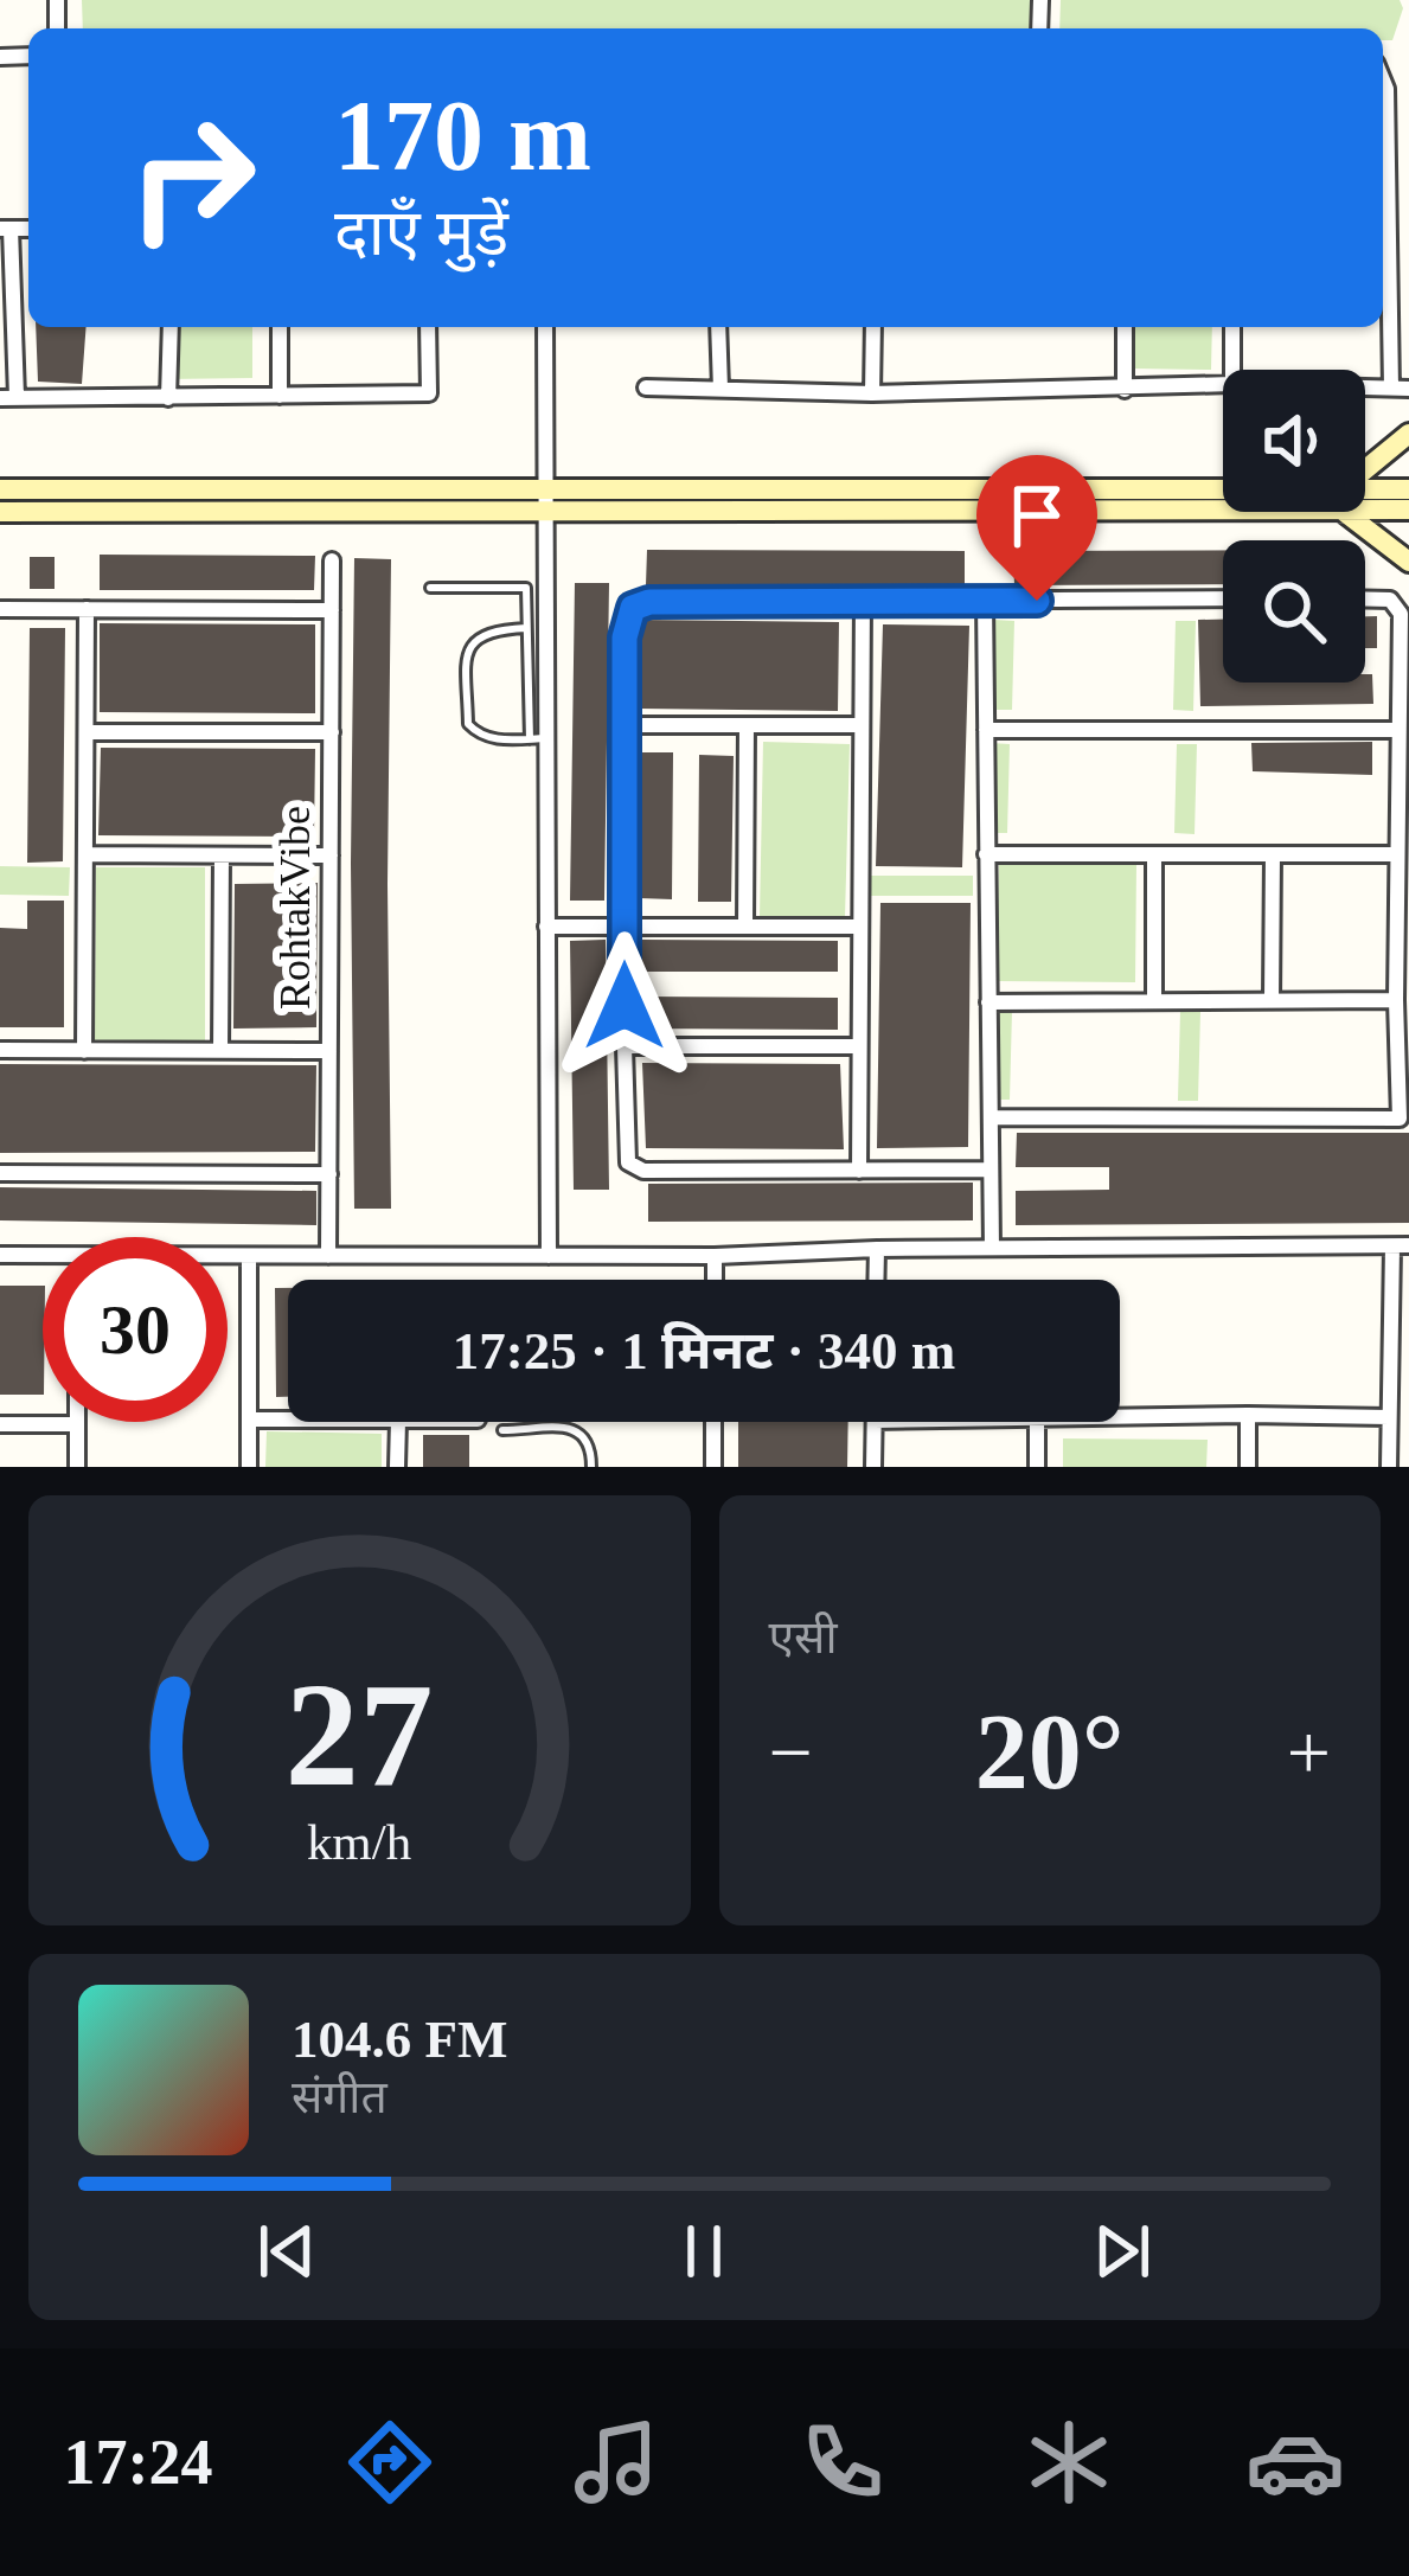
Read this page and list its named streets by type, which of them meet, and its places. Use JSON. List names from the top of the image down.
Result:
{
  "streets": {
    "street": ["RohtakVibe"]
  },
  "page": {
    "turn": ["170 m", "दाएँ मुड़ें"],
    "limit": "30",
    "trip": "17:25 · 1 मिनट · 340 m",
    "tile": "एसी",
    "heat": ["−", "20°", "+"],
    "song": ["104.6 FM", "संगीत"],
    "tabs": "17:24",
    "gauge": ["27", "km/h"]
  }
}
